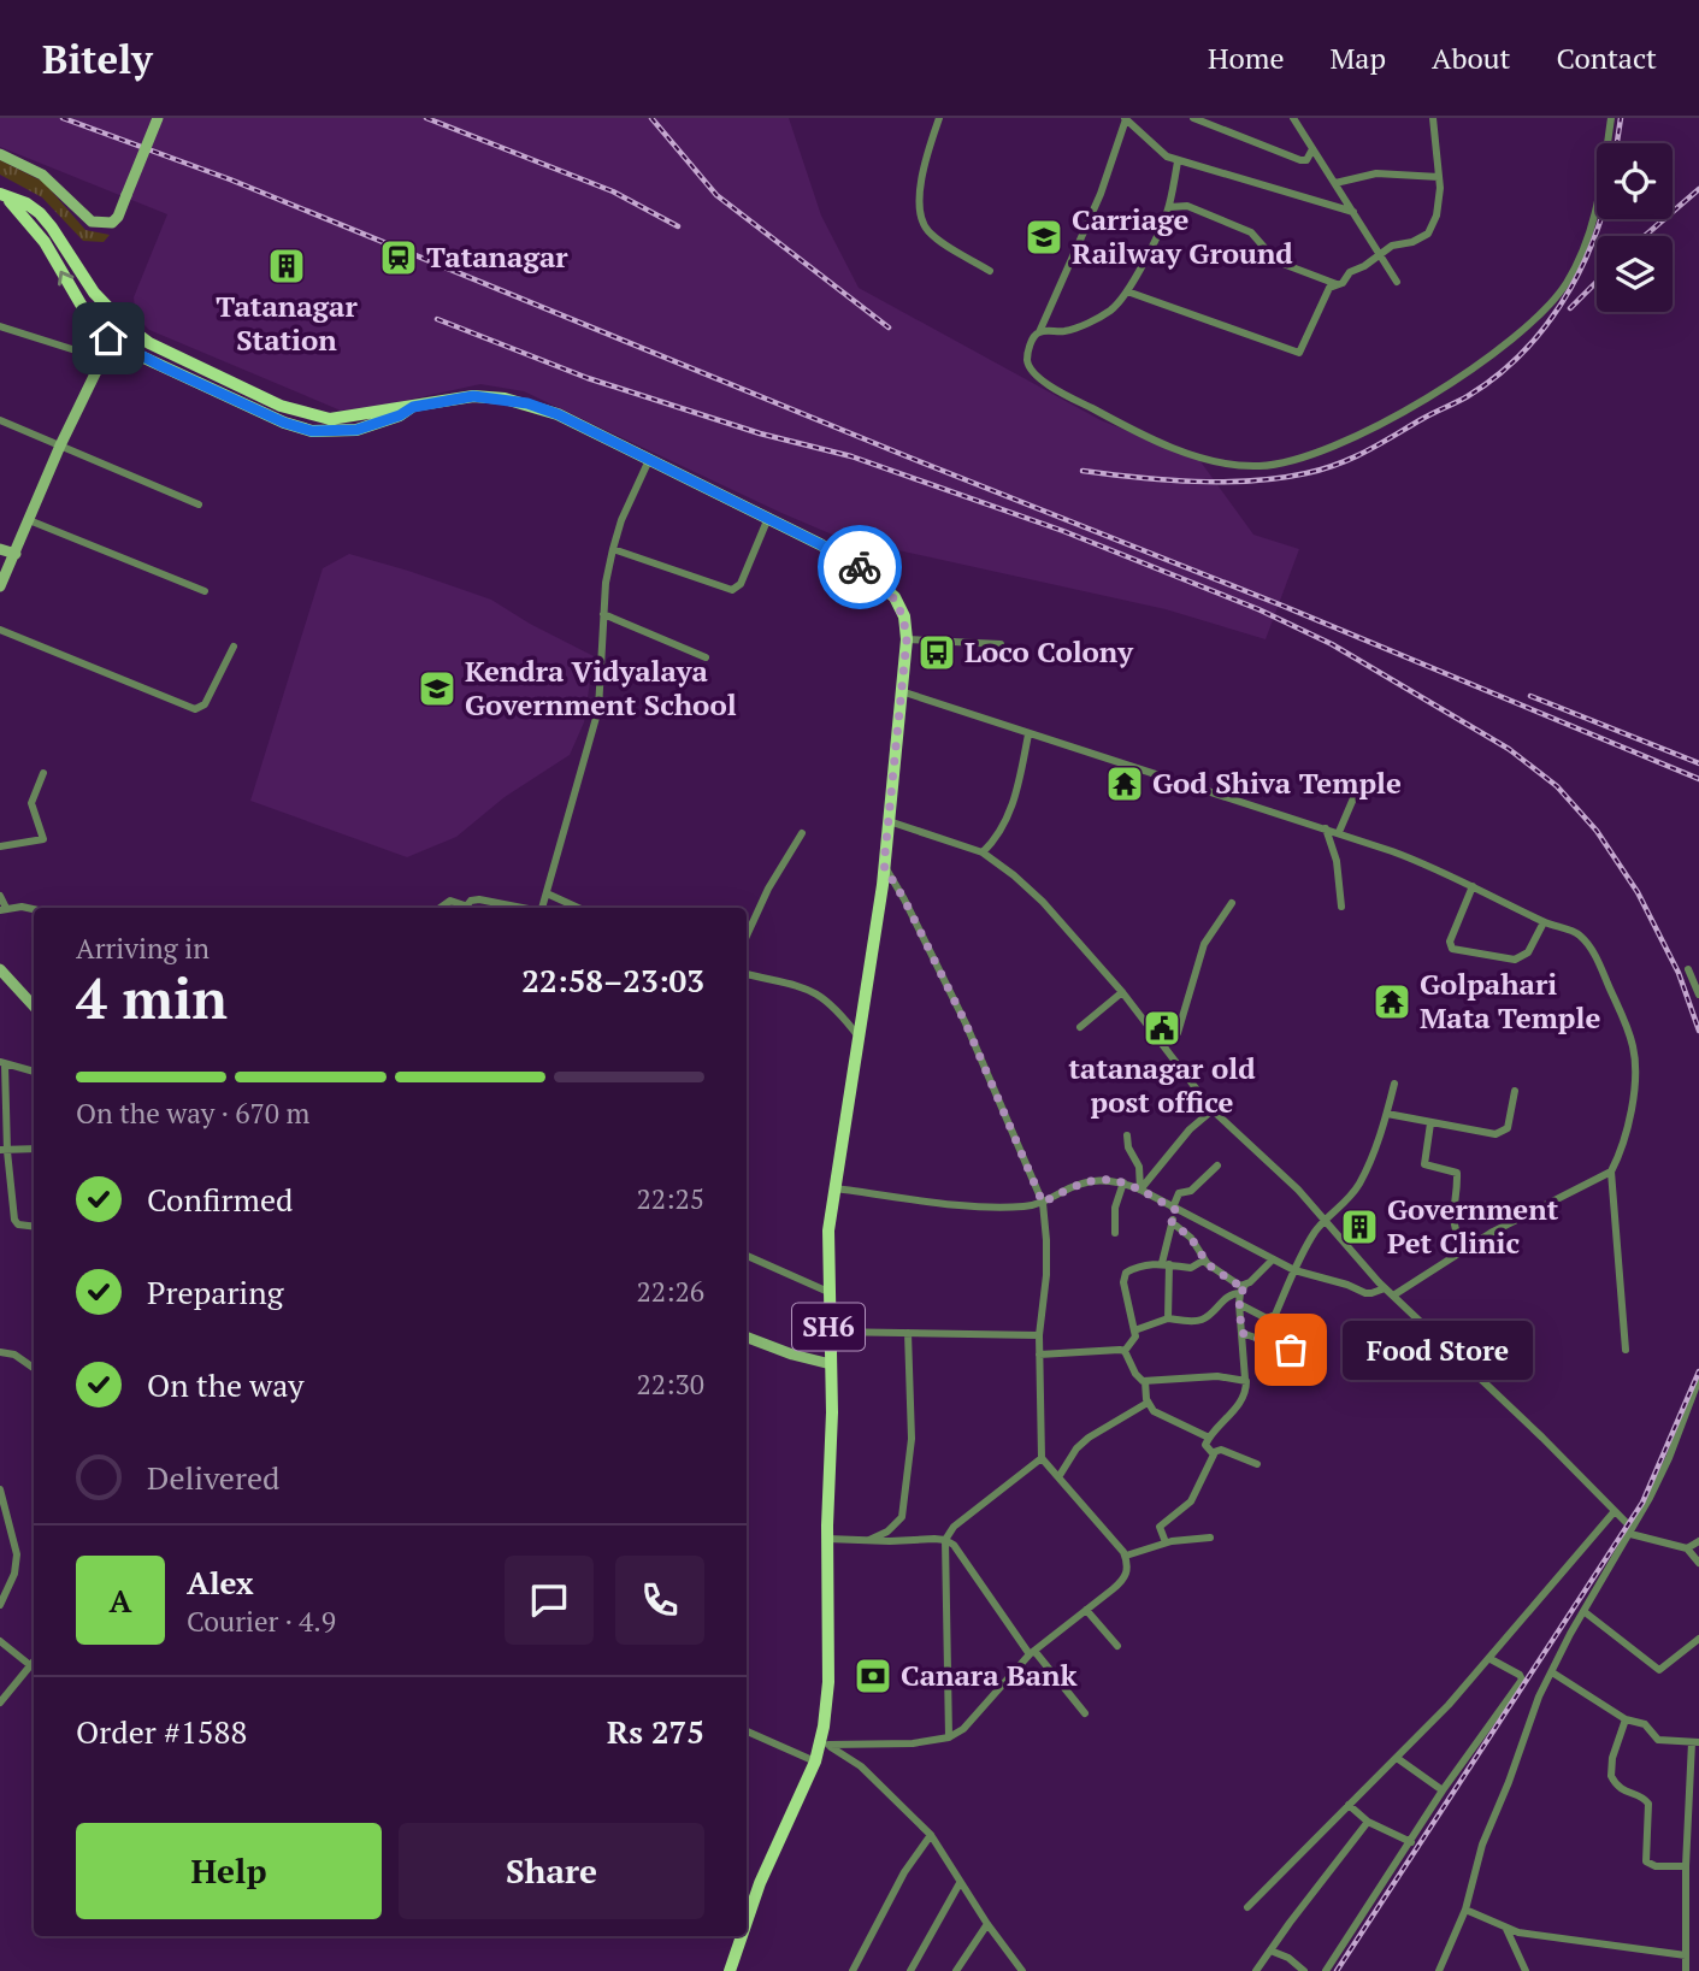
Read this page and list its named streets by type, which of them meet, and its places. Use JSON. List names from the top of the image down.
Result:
{
  "streets": {
    "main road": ["SH6"]
  },
  "places": {
    "school or university": ["Carriage Railway Ground", "Kendra Vidyalaya Government School"],
    "station": ["Tatanagar"],
    "building": ["Tatanagar Station", "Government Pet Clinic"],
    "bus stop": ["Loco Colony"],
    "temple": ["God Shiva Temple", "Golpahari Mata Temple"],
    "public building": ["tatanagar old post office"],
    "other": ["Food Store"],
    "bank": ["Canara Bank"]
  },
  "page": {
    "header": "Bitely",
    "nav": [
      "Home",
      "Map",
      "About",
      "Contact"
    ],
    "heading": ["4 min", "Arriving in", "22:58–23:03"],
    "panel": [
      "Alex",
      "Courier · 4.9",
      "Order #1588",
      "Rs 275"
    ],
    "bar": "On the way · 670 m",
    "list": [
      ["Confirmed", "22:25"],
      ["Preparing", "22:26"],
      ["On the way", "22:30"],
      "Delivered"
    ],
    "bubble": "Food Store",
    "round": "A",
    "buttons": ["Help", "Share"]
  }
}
